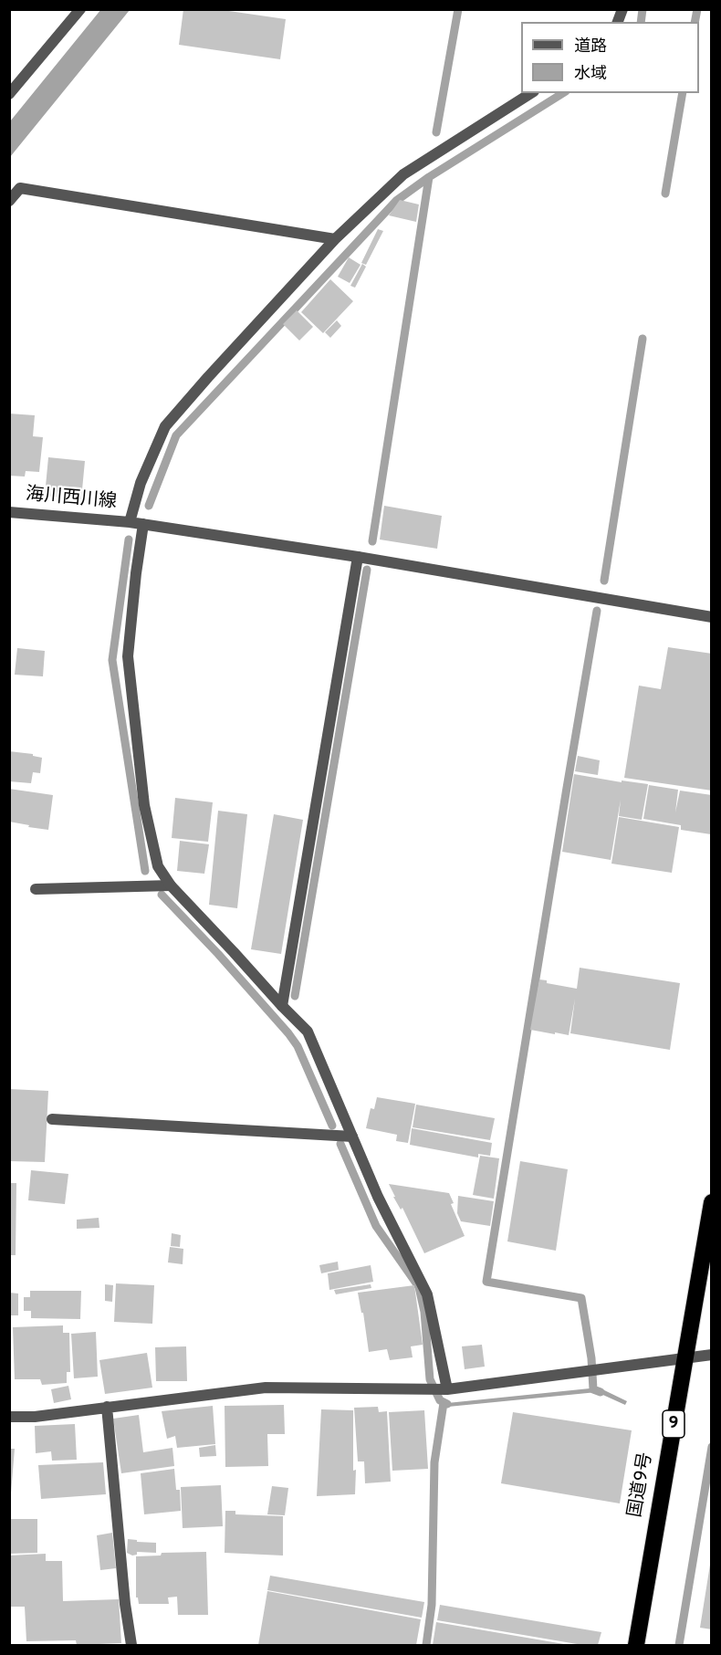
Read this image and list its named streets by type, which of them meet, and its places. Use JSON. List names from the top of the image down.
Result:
{
  "streets": {
    "highway": ["9", "国道9号"],
    "street": ["海川西川線"]
  },
  "legend": ["道路", "水域"]
}
